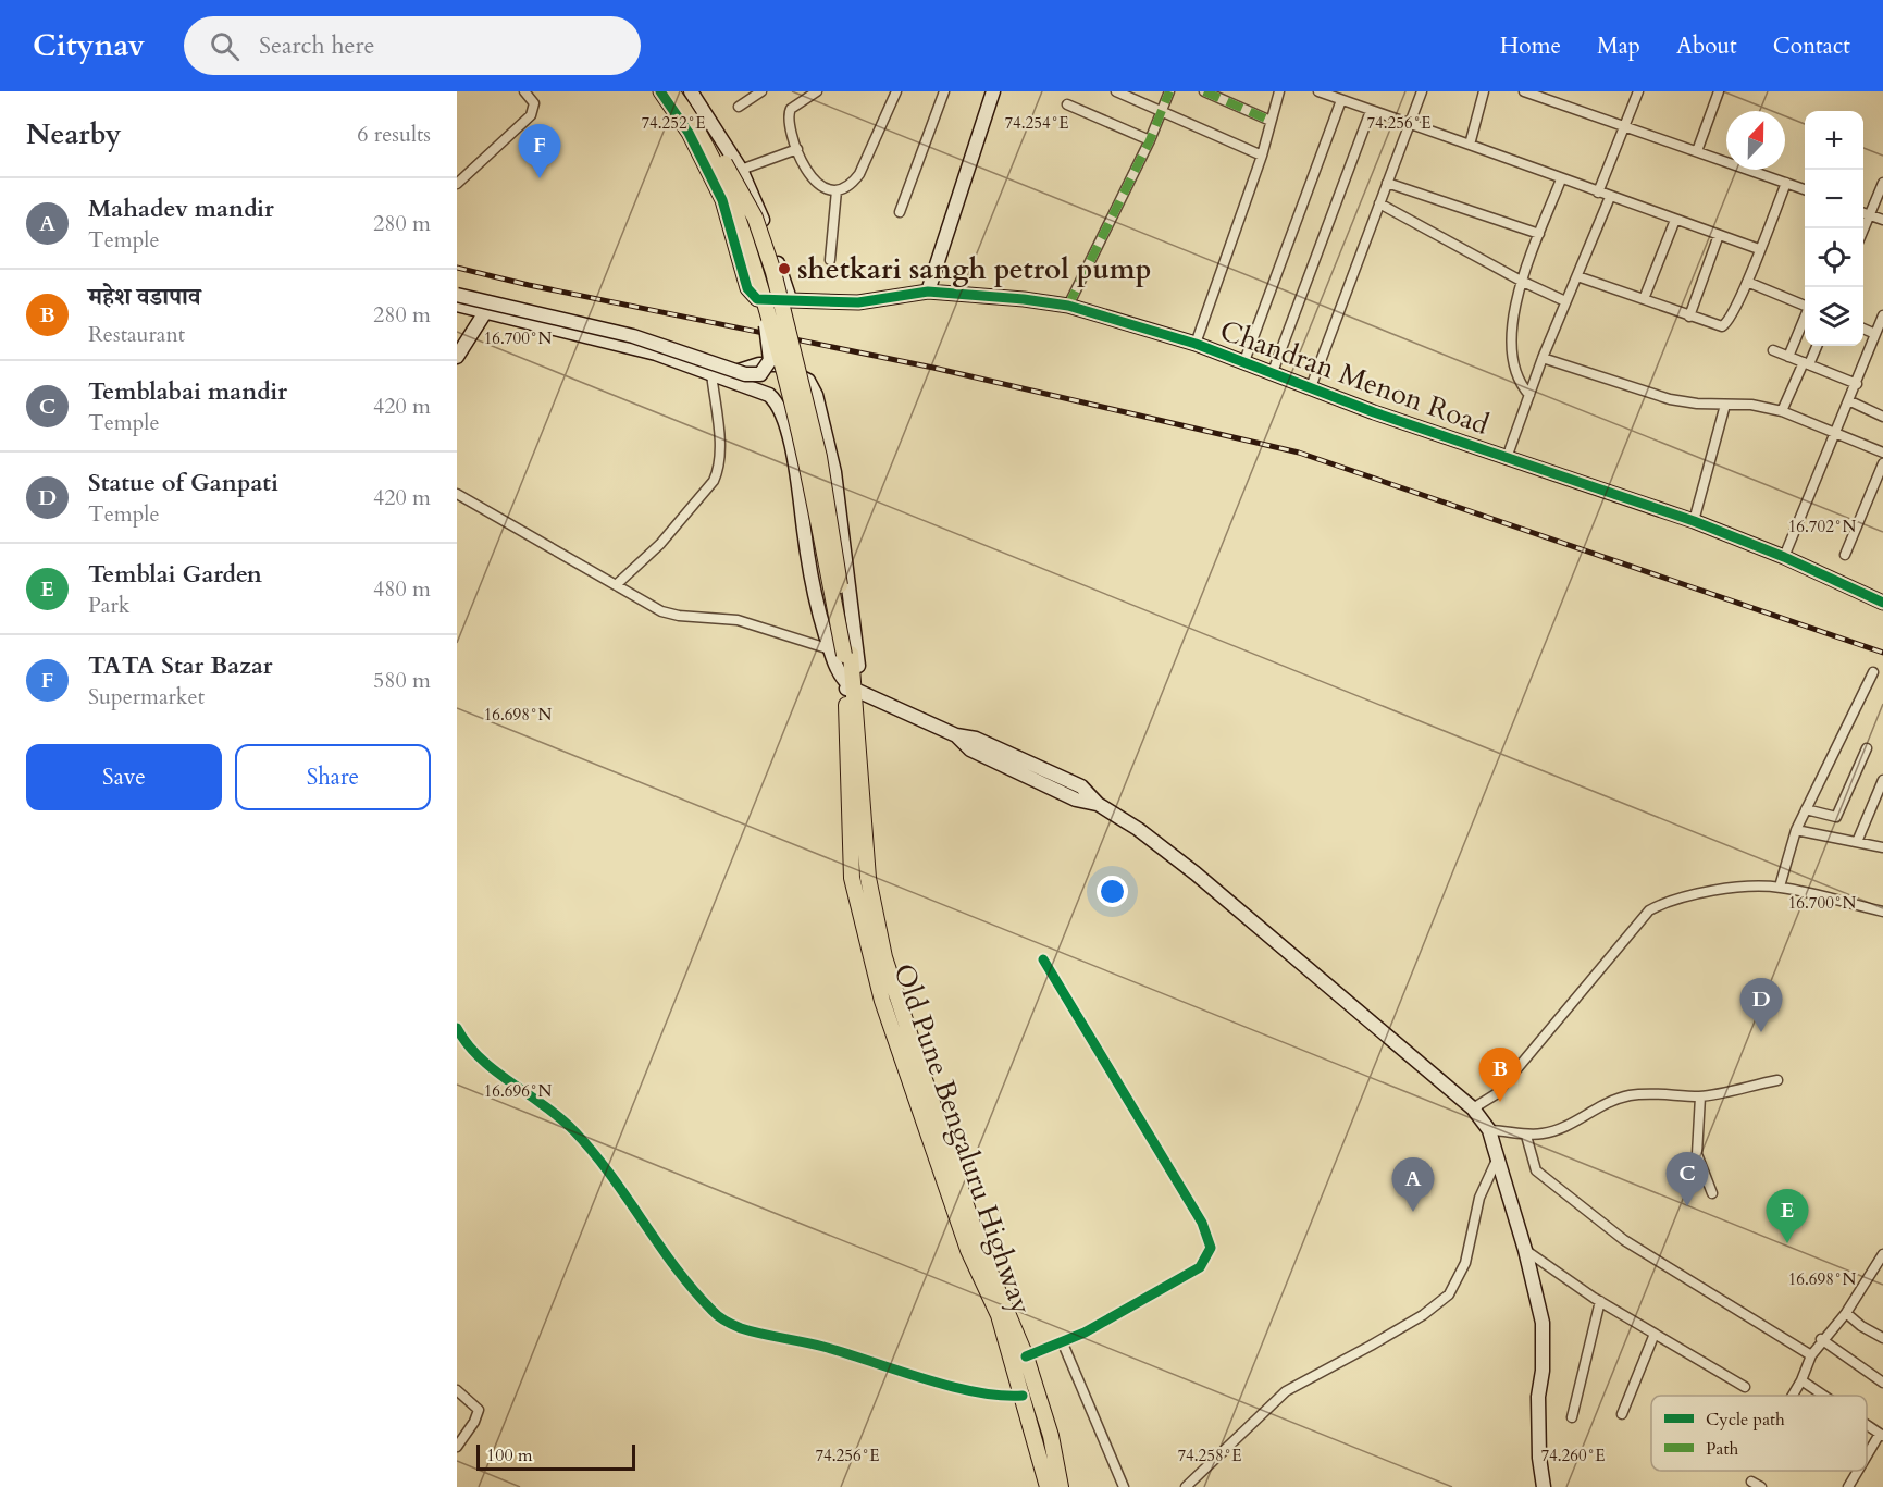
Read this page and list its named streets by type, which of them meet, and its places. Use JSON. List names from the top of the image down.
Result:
{
  "streets": {
    "main road": ["Chandran Menon Road", "Old Pune Bengaluru Highway"]
  },
  "places": ["shetkari sangh petrol pump"],
  "legend": ["Cycle path", "Path"],
  "scale_bar": "100 m",
  "north": "top",
  "page": {
    "header": "Citynav",
    "search": "Search here",
    "nav": [
      "Home",
      "Map",
      "About",
      "Contact"
    ],
    "heading": ["Nearby", "6 results"],
    "map_buttons": ["+", "−"],
    "pins": [
      "F",
      "D",
      "B",
      "C",
      "A",
      "E"
    ],
    "list": [
      {
        "mark": "A",
        "name": "Mahadev mandir",
        "note": "Temple",
        "value": "280 m"
      },
      {
        "mark": "B",
        "name": "महेश वडापाव",
        "note": "Restaurant",
        "value": "280 m"
      },
      {
        "mark": "C",
        "name": "Temblabai mandir",
        "note": "Temple",
        "value": "420 m"
      },
      {
        "mark": "D",
        "name": "Statue of Ganpati",
        "note": "Temple",
        "value": "420 m"
      },
      {
        "mark": "E",
        "name": "Temblai Garden",
        "note": "Park",
        "value": "480 m"
      },
      {
        "mark": "F",
        "name": "TATA Star Bazar",
        "note": "Supermarket",
        "value": "580 m"
      }
    ],
    "buttons": ["Save", "Share"],
    "scale": "100 m"
  },
  "coordinates": [
    "74.252°E",
    "74.254°E",
    "74.256°E",
    "16.700°N",
    "16.702°N",
    "16.698°N",
    "16.696°N",
    "74.258°E",
    "74.260°E"
  ]
}
